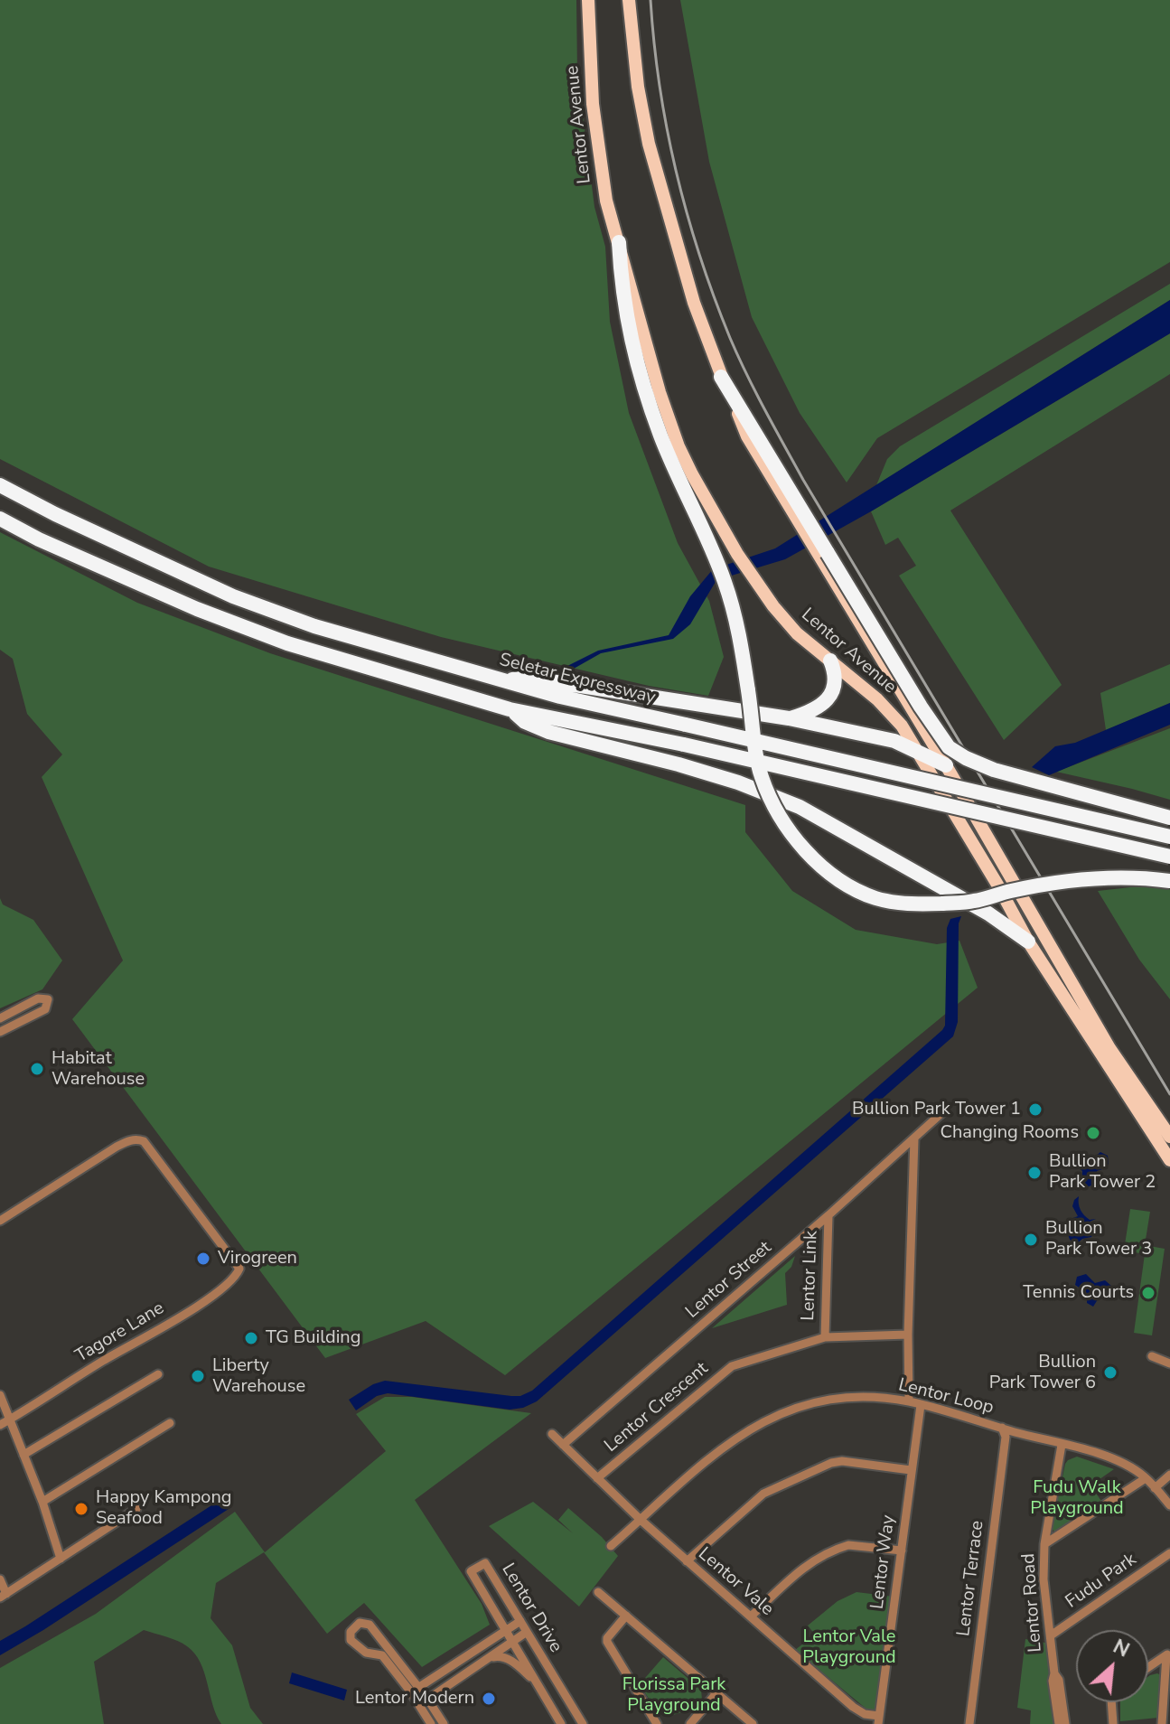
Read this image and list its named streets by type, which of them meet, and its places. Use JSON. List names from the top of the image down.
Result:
{
  "streets": {
    "highway": ["Seletar Expressway"],
    "main road": ["Lentor Avenue"],
    "street": [
      "Lentor Link",
      "Lentor Street",
      "Tagore Lane",
      "Lentor Loop",
      "Lentor Crescent",
      "Lentor Way",
      "Lentor Terrace",
      "Fudu Park",
      "Lentor Vale",
      "Lentor Road",
      "Lentor Drive"
    ]
  },
  "crossings": [
    ["Lentor Link", "Lentor Street"],
    ["Lentor Link", "Lentor Crescent"],
    ["Lentor Loop", "Lentor Way"],
    ["Lentor Loop", "Lentor Terrace"],
    ["Lentor Loop", "Lentor Vale"],
    ["Lentor Loop", "Lentor Road"],
    ["Lentor Way", "Lentor Vale"],
    ["Fudu Park", "Lentor Road"]
  ],
  "parks": ["Fudu Walk Playground", "Lentor Vale Playground", "Florissa Park Playground"],
  "places": [
    "Habitat Warehouse",
    "Bullion Park Tower 1",
    "Changing Rooms",
    "Bullion Park Tower 2",
    "Bullion Park Tower 3",
    "Virogreen",
    "Tennis Courts",
    "TG Building",
    "Bullion Park Tower 6",
    "Liberty Warehouse",
    "Happy Kampong Seafood",
    "Lentor Modern"
  ],
  "north": "top right"
}
